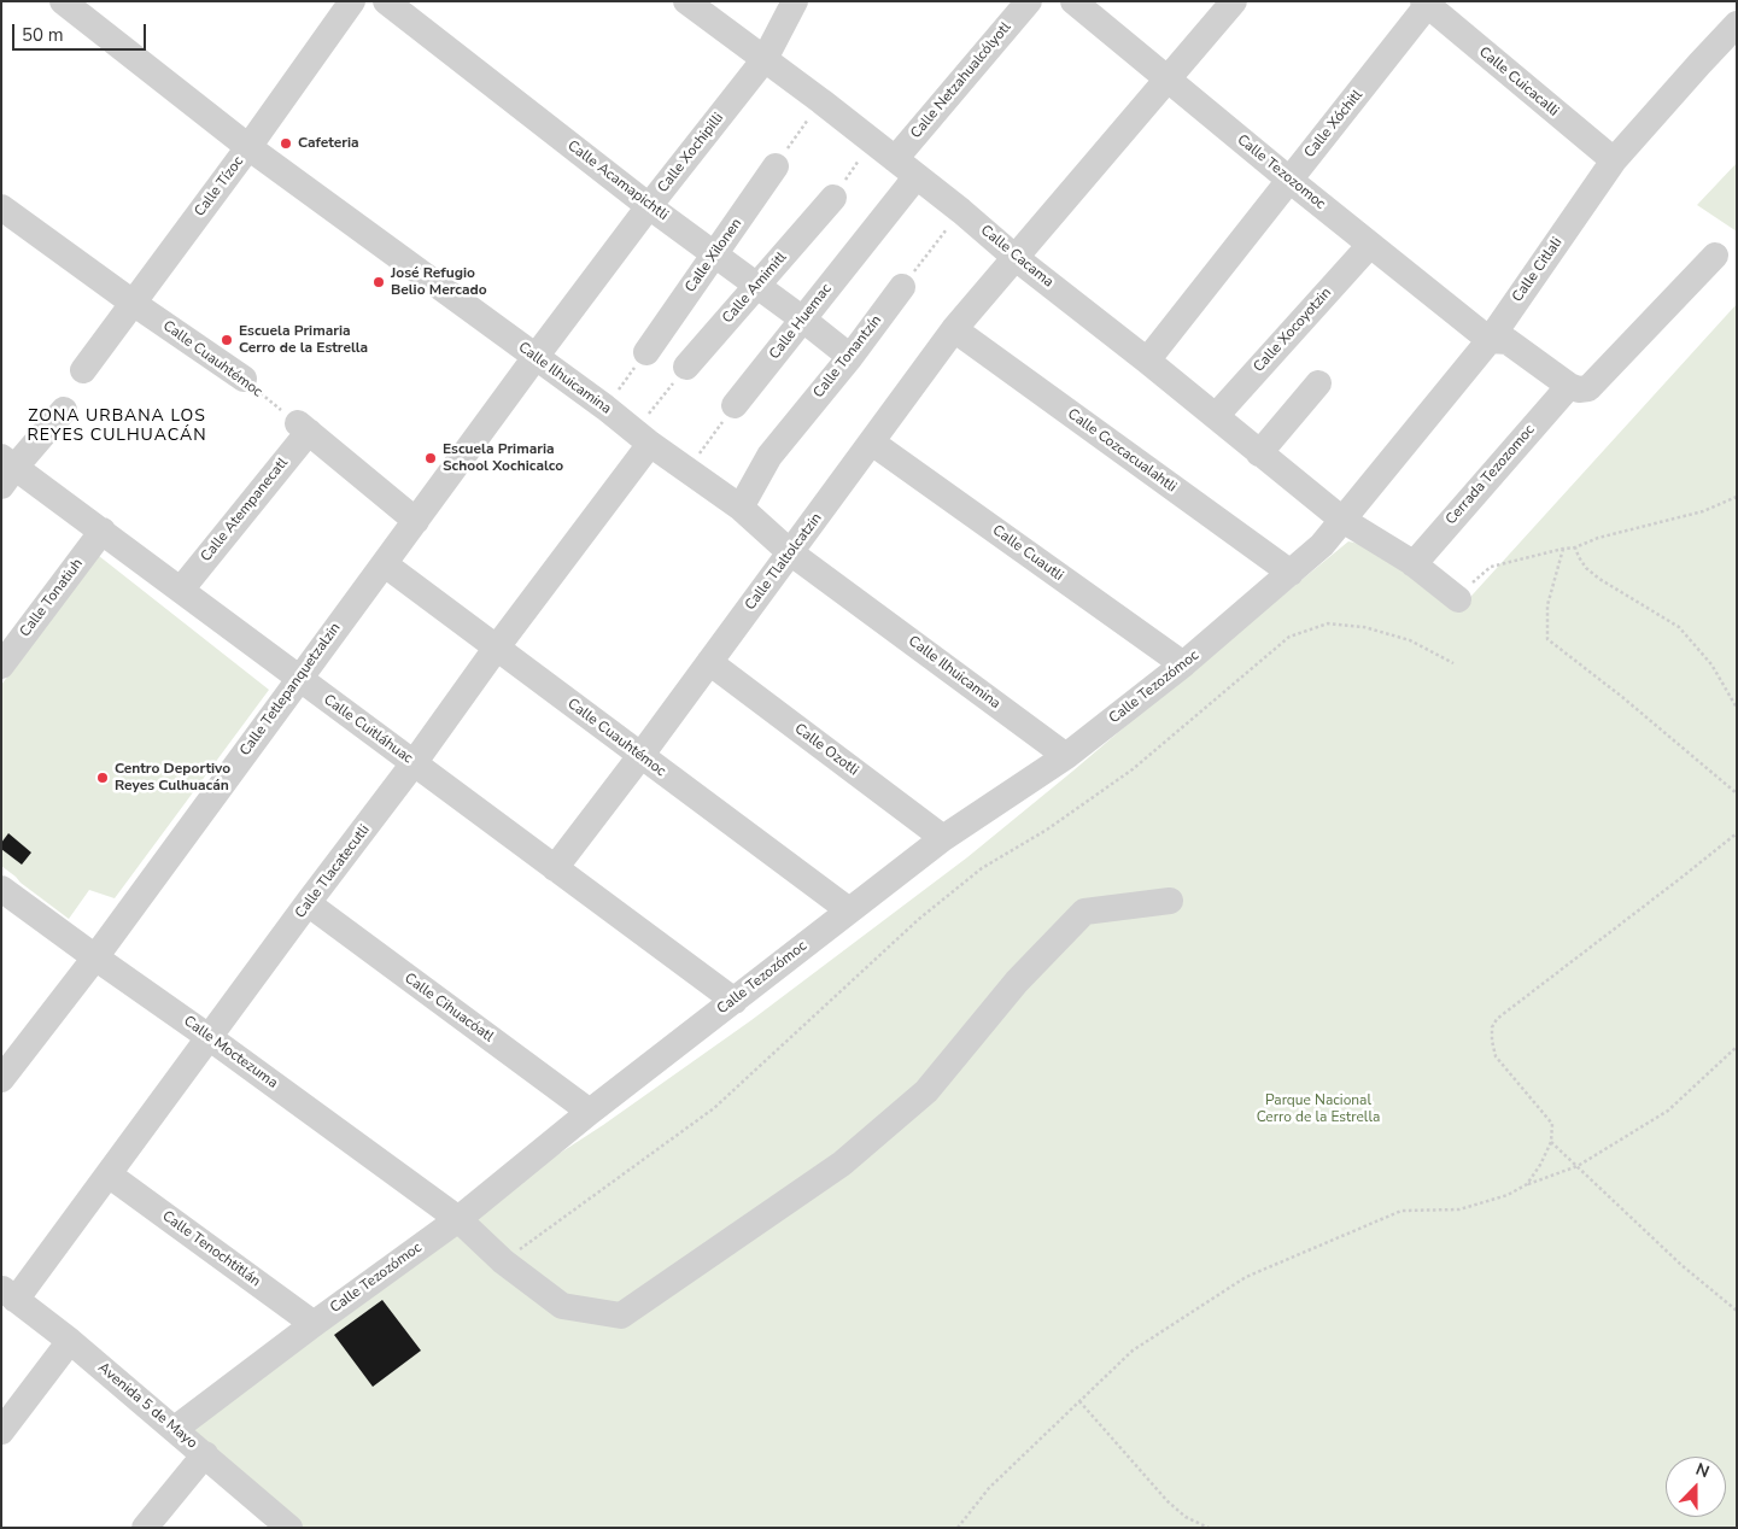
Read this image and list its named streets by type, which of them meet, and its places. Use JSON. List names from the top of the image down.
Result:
{
  "streets": {
    "street": [
      "Calle Netzahualcólyotl",
      "Calle Cuicacalli",
      "Calle Xóchitl",
      "Calle Xochipilli",
      "Calle Tezozomoc",
      "Calle Acamapichtli",
      "Calle Tízoc",
      "Calle Xilonen",
      "Calle Cacama",
      "Calle Citlali",
      "Calle Amimitl",
      "Calle Huemac",
      "Calle Xocoyotzin",
      "Calle Tonantzín",
      "Calle Cuauhtémoc",
      "Calle Ilhuicamina",
      "Calle Cozcacualahtli",
      "Cerrada Tezozomoc",
      "Calle Atempanecatl",
      "Calle Cuautli",
      "Calle Tlaltolcatzin",
      "Calle Tonatiuh",
      "Calle Tezozómoc",
      "Calle Tetlepanquetzalzin",
      "Calle Cuitláhuac",
      "Calle Ozotli",
      "Calle Tlacatecutli",
      "Calle Cihuacóatl",
      "Calle Moctezuma",
      "Calle Tenochtitlán",
      "Avenida 5 de Mayo"
    ]
  },
  "crossings": [
    ["Calle Netzahualcólyotl", "Calle Cacama"],
    ["Calle Cuicacalli", "Calle Xóchitl"],
    ["Calle Cuicacalli", "Calle Citlali"],
    ["Calle Xóchitl", "Calle Tezozomoc"],
    ["Calle Xóchitl", "Calle Cacama"],
    ["Calle Xochipilli", "Calle Acamapichtli"],
    ["Calle Xochipilli", "Calle Cacama"],
    ["Calle Xochipilli", "Calle Ilhuicamina"],
    ["Calle Xochipilli", "Calle Tetlepanquetzalzin"],
    ["Calle Tezozomoc", "Calle Citlali"],
    ["Calle Tezozomoc", "Calle Xocoyotzin"],
    ["Calle Acamapichtli", "Calle Xilonen"],
    ["Calle Acamapichtli", "Calle Amimitl"],
    ["Calle Acamapichtli", "Calle Huemac"],
    ["Calle Acamapichtli", "Calle Tonantzín"],
    ["Calle Tízoc", "Calle Cuauhtémoc"],
    ["Calle Tízoc", "Calle Ilhuicamina"],
    ["Calle Cacama", "Calle Citlali"],
    ["Calle Cacama", "Calle Huemac"],
    ["Calle Cacama", "Calle Xocoyotzin"],
    ["Calle Cacama", "Cerrada Tezozomoc"],
    ["Calle Cacama", "Calle Tlaltolcatzin"],
    ["Calle Cacama", "Calle Tezozómoc"],
    ["Calle Citlali", "Calle Tezozómoc"],
    ["Calle Tonantzín", "Calle Ilhuicamina"],
    ["Calle Cuauhtémoc", "Calle Atempanecatl"],
    ["Calle Cuauhtémoc", "Calle Tlaltolcatzin"],
    ["Calle Cuauhtémoc", "Calle Tezozómoc"],
    ["Calle Cuauhtémoc", "Calle Tetlepanquetzalzin"],
    ["Calle Cuauhtémoc", "Calle Tlacatecutli"],
    ["Calle Ilhuicamina", "Calle Tlaltolcatzin"],
    ["Calle Ilhuicamina", "Calle Tezozómoc"],
    ["Calle Ilhuicamina", "Calle Tetlepanquetzalzin"],
    ["Calle Ilhuicamina", "Calle Tlacatecutli"],
    ["Calle Cozcacualahtli", "Calle Tlaltolcatzin"],
    ["Calle Cozcacualahtli", "Calle Tezozómoc"],
    ["Calle Atempanecatl", "Calle Cuitláhuac"],
    ["Calle Cuautli", "Calle Tlaltolcatzin"],
    ["Calle Cuautli", "Calle Tezozómoc"],
    ["Calle Tlaltolcatzin", "Calle Cuitláhuac"],
    ["Calle Tlaltolcatzin", "Calle Ozotli"],
    ["Calle Tonatiuh", "Calle Cuitláhuac"],
    ["Calle Tezozómoc", "Calle Cuitláhuac"],
    ["Calle Tezozómoc", "Calle Ozotli"],
    ["Calle Tezozómoc", "Calle Cihuacóatl"],
    ["Calle Tezozómoc", "Calle Moctezuma"],
    ["Calle Tezozómoc", "Calle Tenochtitlán"],
    ["Calle Tezozómoc", "Avenida 5 de Mayo"],
    ["Calle Tetlepanquetzalzin", "Calle Cuitláhuac"],
    ["Calle Tetlepanquetzalzin", "Calle Moctezuma"],
    ["Calle Cuitláhuac", "Calle Tlacatecutli"],
    ["Calle Tlacatecutli", "Calle Cihuacóatl"],
    ["Calle Tlacatecutli", "Calle Moctezuma"],
    ["Calle Tlacatecutli", "Calle Tenochtitlán"],
    ["Calle Tlacatecutli", "Avenida 5 de Mayo"]
  ],
  "districts": ["ZONA URBANA LOS REYES CULHUACÁN"],
  "parks": ["Parque Nacional Cerro de la Estrella"],
  "places": [
    "Cafeteria",
    "José Refugio Belio Mercado",
    "Escuela Primaria Cerro de la Estrella",
    "Escuela Primaria School Xochicalco",
    "Centro Deportivo Reyes Culhuacán"
  ],
  "scale_bar": "50 m",
  "north": "top"
}
